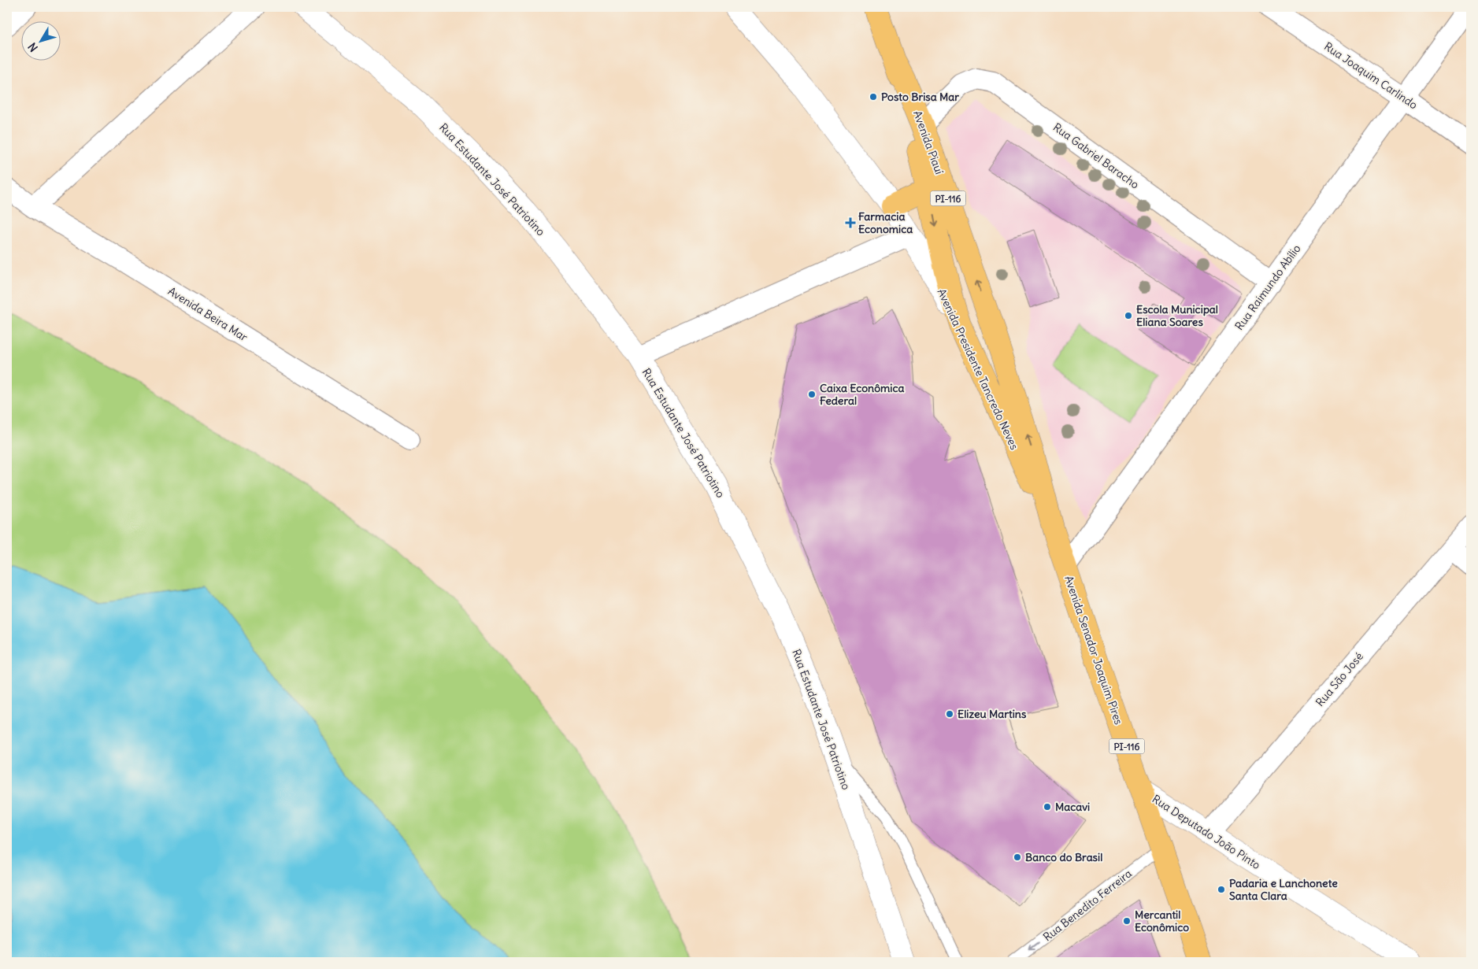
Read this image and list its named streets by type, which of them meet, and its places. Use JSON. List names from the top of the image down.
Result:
{
  "streets": {
    "main road": [
      "Avenida Piauí",
      "PI-116",
      "Avenida Presidente Tancredo Neves",
      "Avenida Senador Joaquim Pires"
    ],
    "street": [
      "Rua Joaquim Carlindo",
      "Rua Gabriel Baracho",
      "Rua Estudante José Patriotino",
      "Rua Raimundo Abílio",
      "Avenida Beira Mar",
      "Rua São José",
      "Rua Deputado João Pinto"
    ],
    "lane": ["Rua Benedito Ferreira"]
  },
  "crossings": [
    ["Rua Joaquim Carlindo", "Rua Raimundo Abílio"],
    ["Avenida Piauí", "Rua Gabriel Baracho"],
    ["Avenida Piauí", "PI-116"],
    ["Avenida Piauí", "Avenida Presidente Tancredo Neves"],
    ["Avenida Piauí", "Avenida Senador Joaquim Pires"],
    ["Rua Gabriel Baracho", "Rua Raimundo Abílio"],
    ["PI-116", "Avenida Presidente Tancredo Neves"],
    ["PI-116", "Avenida Senador Joaquim Pires"],
    ["Rua Raimundo Abílio", "Avenida Senador Joaquim Pires"],
    ["Avenida Presidente Tancredo Neves", "Avenida Senador Joaquim Pires"],
    ["Avenida Senador Joaquim Pires", "Rua Deputado João Pinto"],
    ["Avenida Senador Joaquim Pires", "Rua Benedito Ferreira"],
    ["Rua São José", "Rua Deputado João Pinto"]
  ],
  "one_way": ["Rua Benedito Ferreira"],
  "places": {
    "other": [
      "Posto Brisa Mar",
      "Escola Municipal Eliana Soares",
      "Caixa Econômica Federal",
      "Elizeu Martins",
      "Macavi",
      "Banco do Brasil",
      "Padaria e Lanchonete Santa Clara",
      "Mercantil Econômico"
    ],
    "health": ["Farmacia Economica"]
  },
  "north": "bottom left"
}
